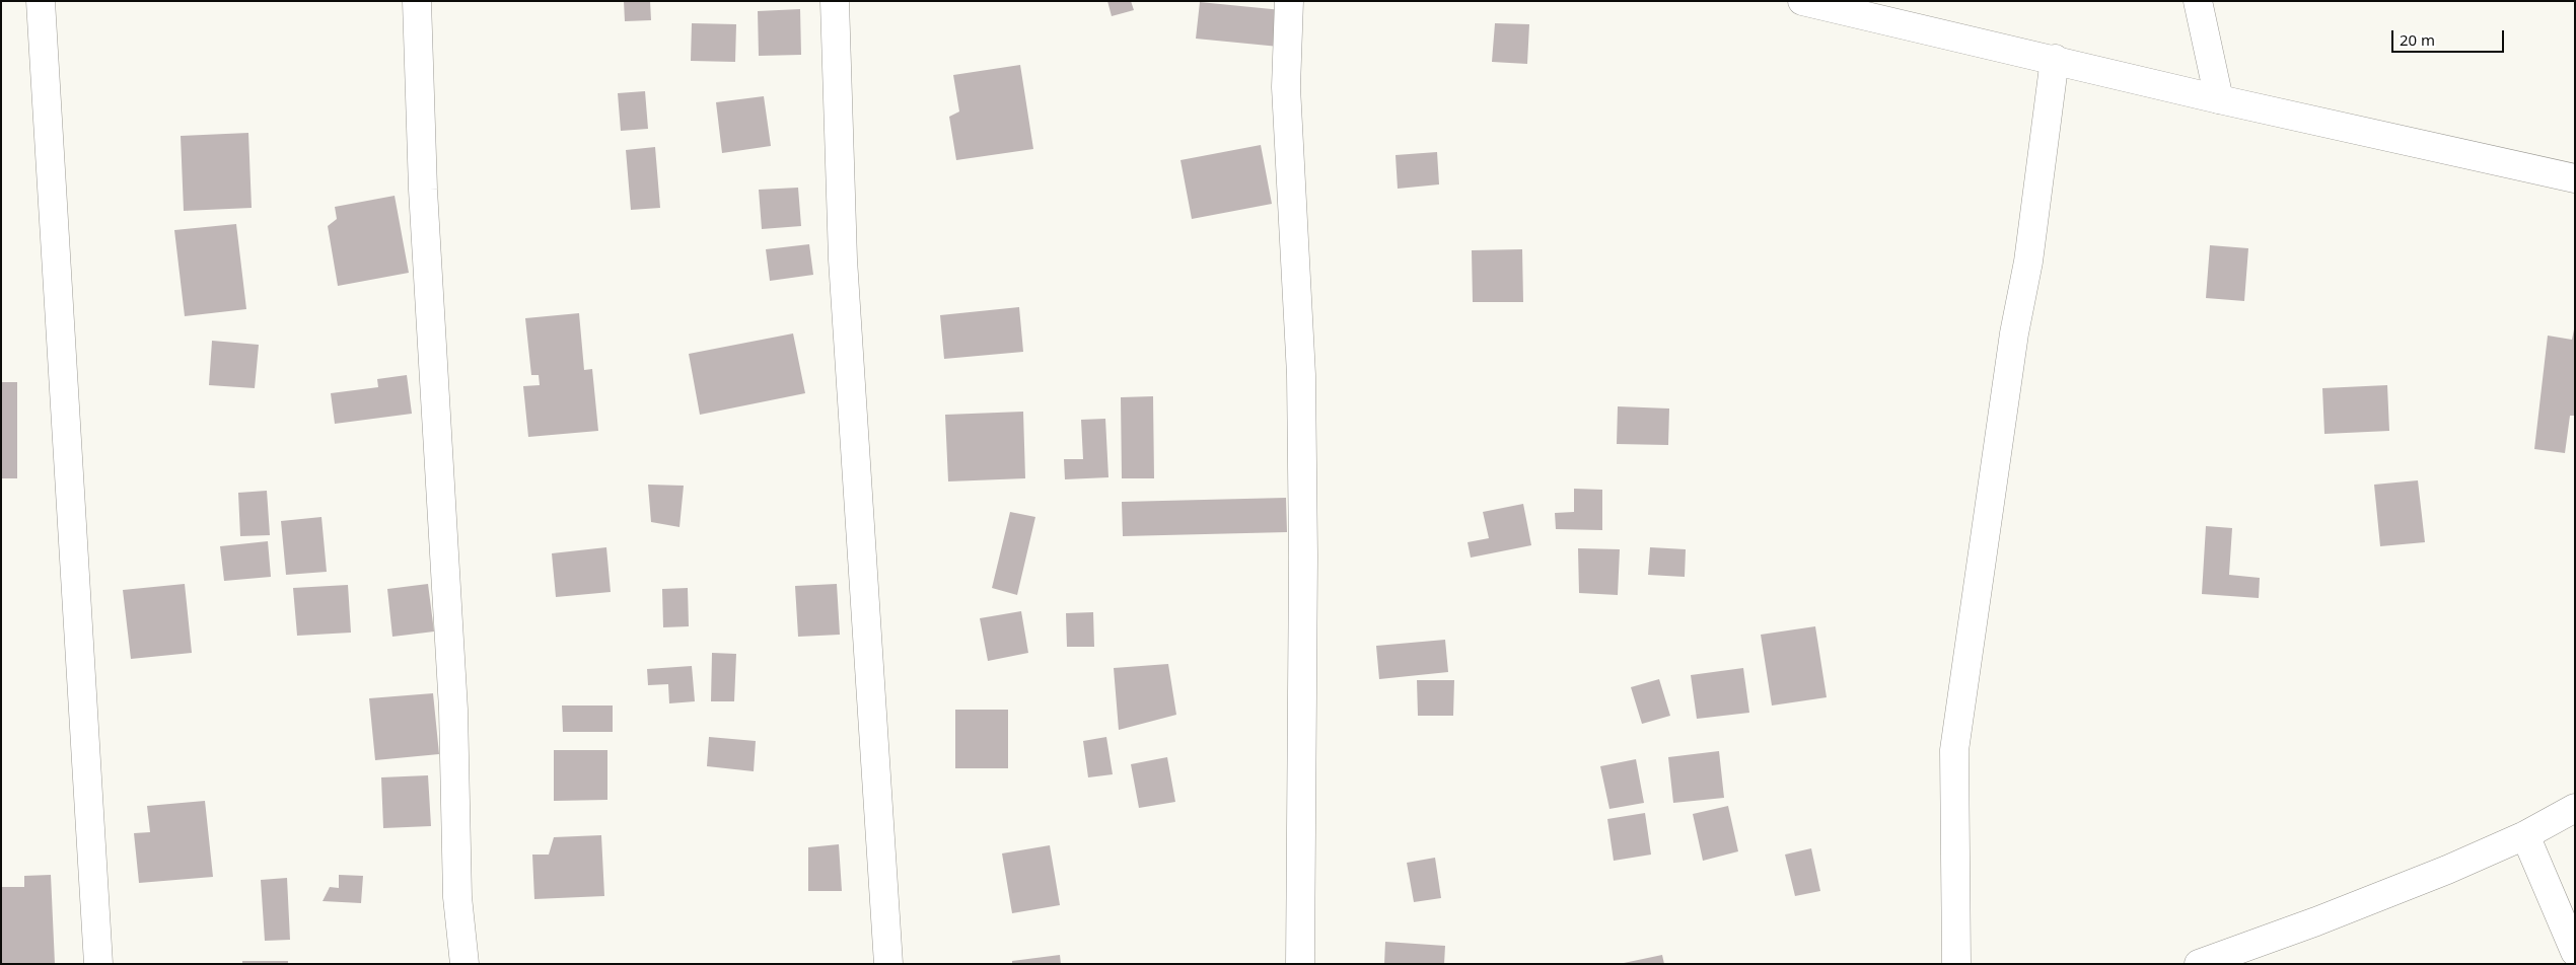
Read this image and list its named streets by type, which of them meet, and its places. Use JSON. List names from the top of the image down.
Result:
{
  "scale_bar": "20 m"
}
